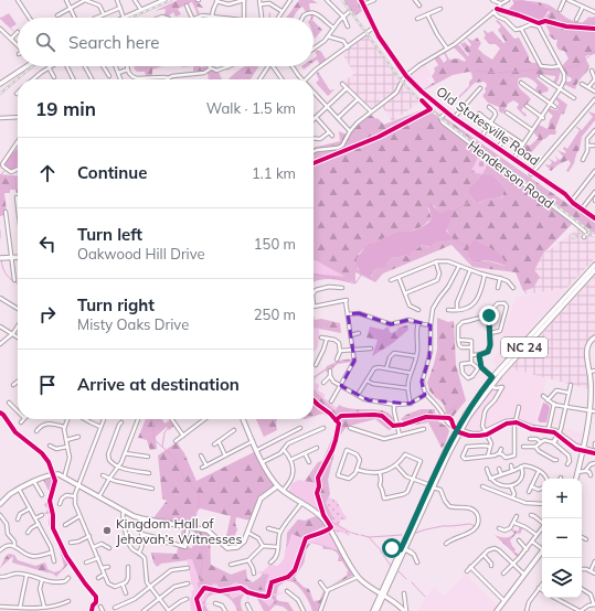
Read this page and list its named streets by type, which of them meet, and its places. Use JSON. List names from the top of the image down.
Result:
{
  "streets": {
    "main road": ["Old Statesville Road", "NC 24"],
    "street": ["Henderson Road"]
  },
  "crossings": [
    ["Old Statesville Road", "Henderson Road"]
  ],
  "places": ["Kingdom Hall of Jehovah’s Witnesses"],
  "page": {
    "search": "Search here",
    "heading": ["19 min", "Walk · 1.5 km"],
    "list": [
      ["Continue", "1.1 km"],
      ["Turn left", "Oakwood Hill Drive", "150 m"],
      ["Turn right", "Misty Oaks Drive", "250 m"],
      "Arrive at destination"
    ],
    "map_buttons": ["+", "−"]
  }
}
